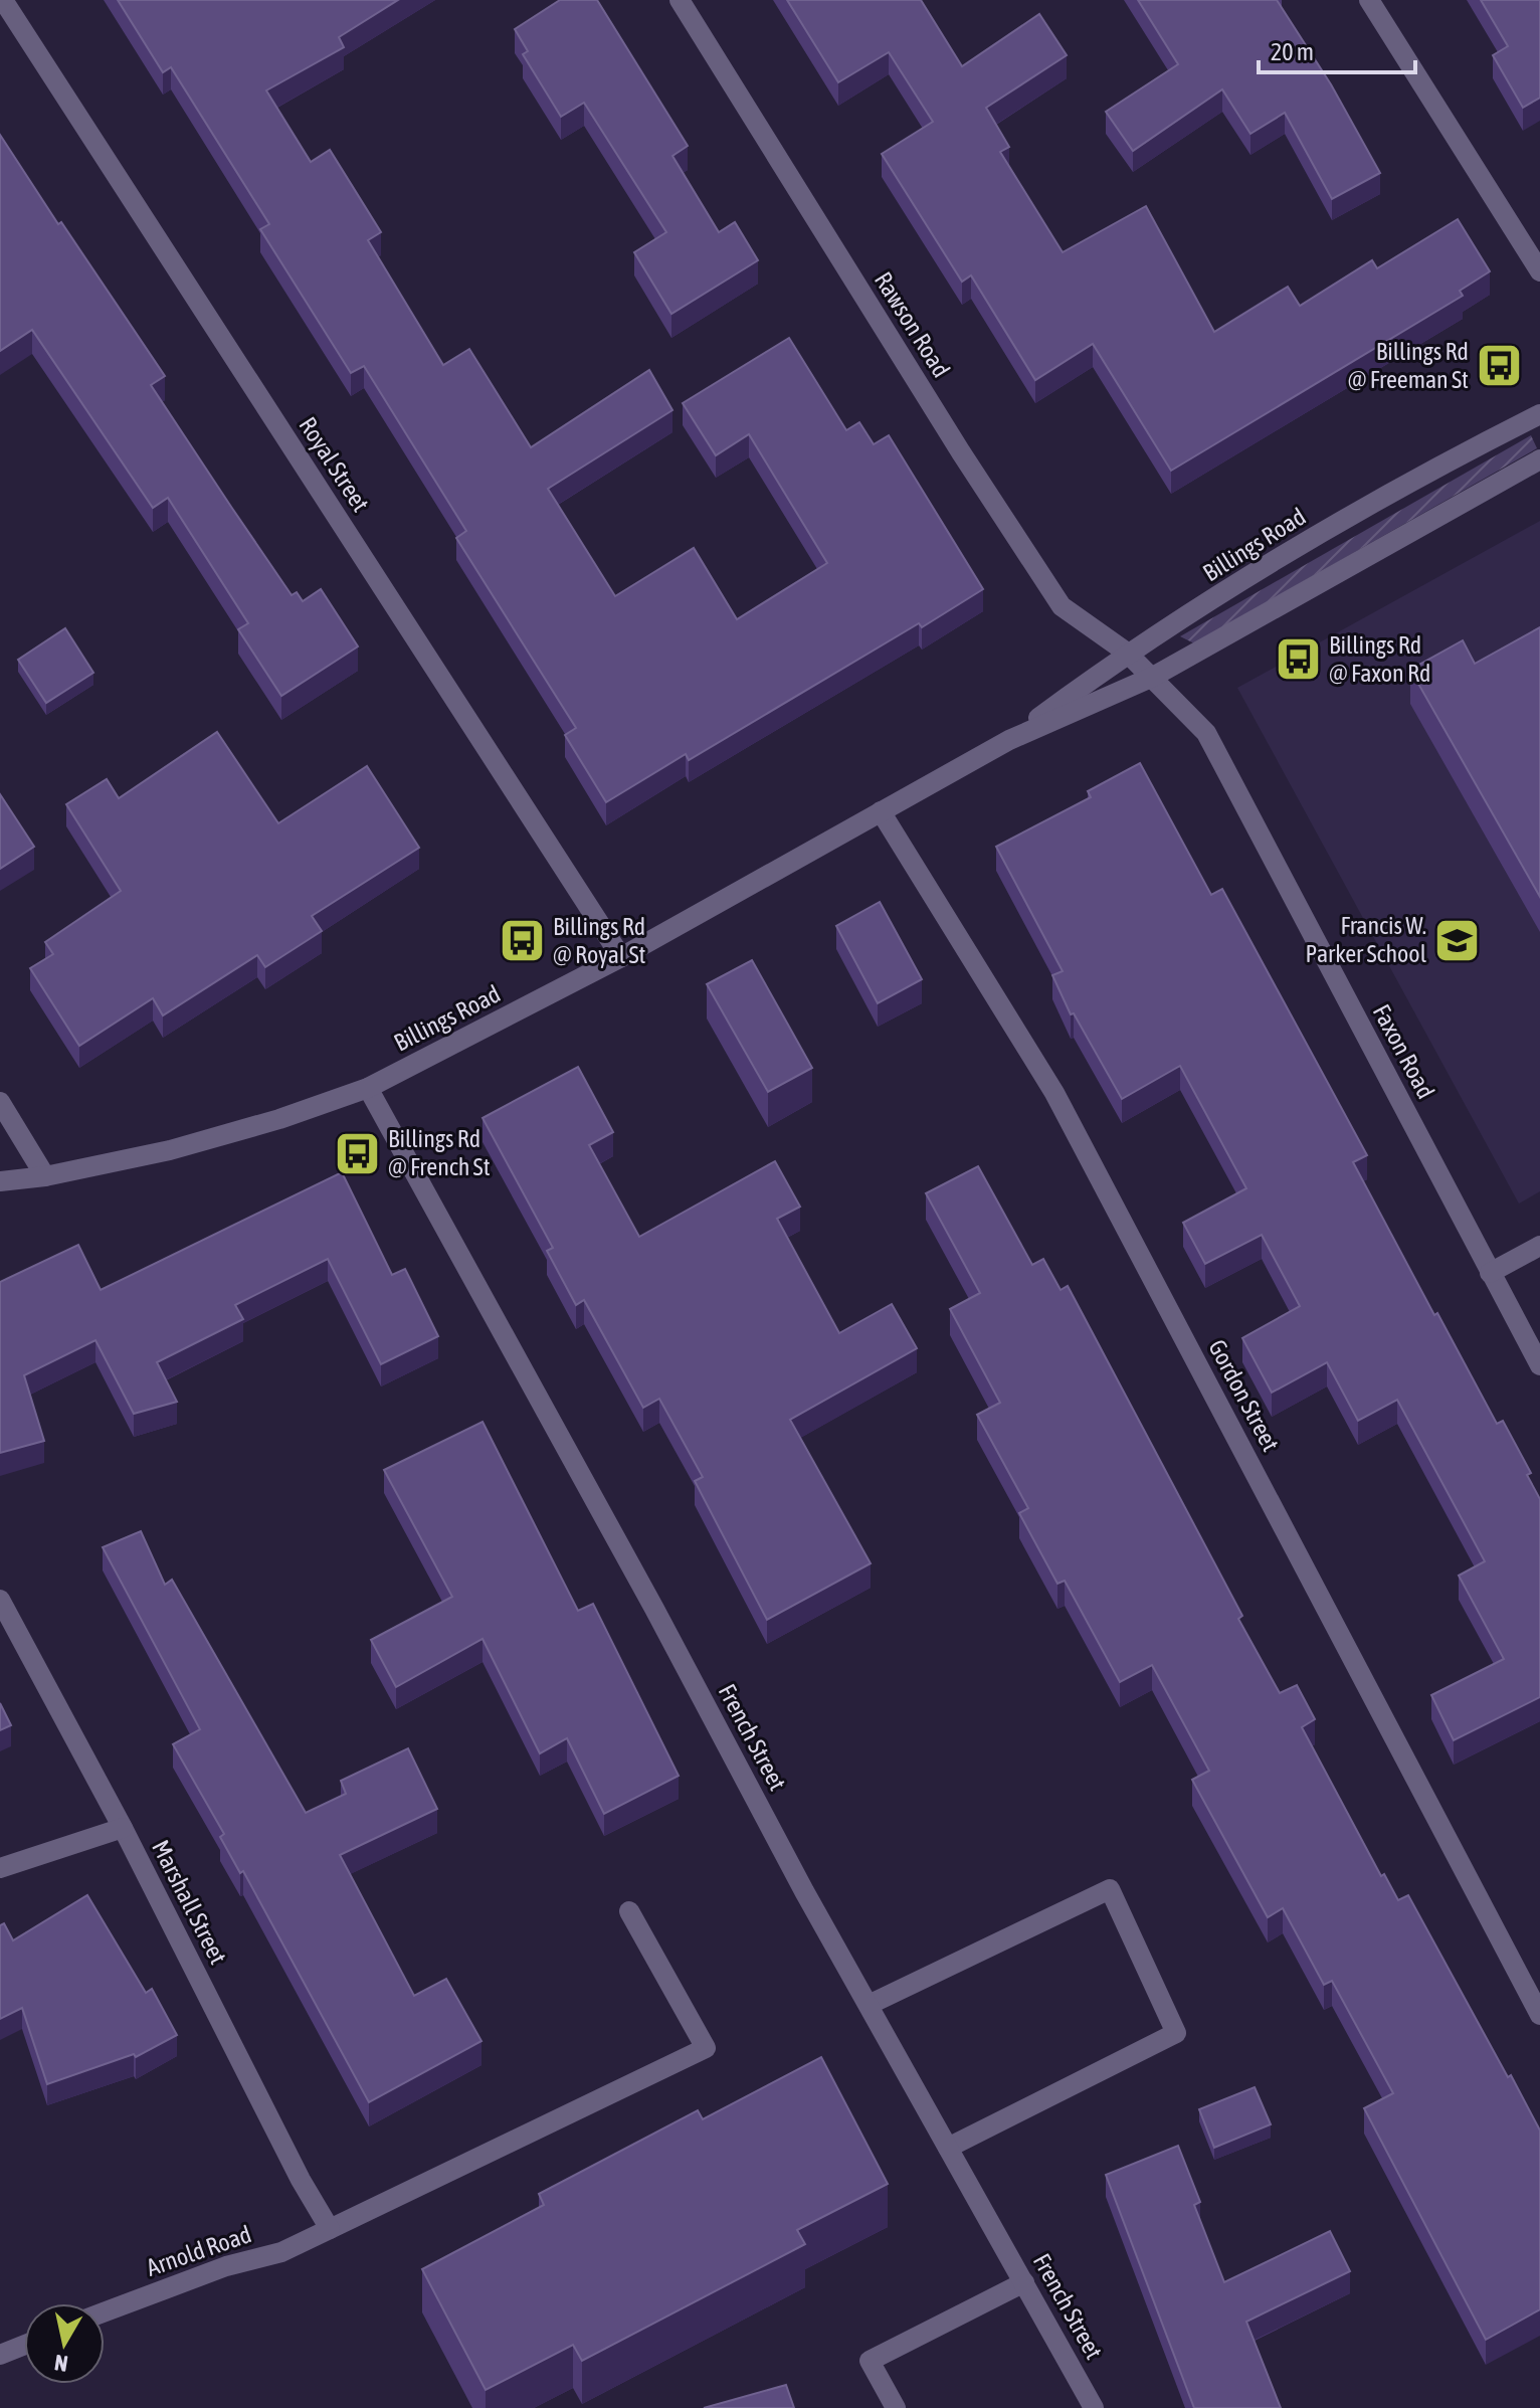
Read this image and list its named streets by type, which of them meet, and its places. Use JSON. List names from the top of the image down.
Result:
{
  "streets": {
    "street": [
      "Rawson Road",
      "Royal Street",
      "Billings Road",
      "Faxon Road",
      "Gordon Street",
      "French Street",
      "Marshall Street",
      "Arnold Road"
    ]
  },
  "crossings": [
    ["Rawson Road", "Billings Road"],
    ["Rawson Road", "Faxon Road"],
    ["Royal Street", "Billings Road"],
    ["Billings Road", "Faxon Road"],
    ["Billings Road", "Gordon Street"],
    ["Billings Road", "French Street"],
    ["Marshall Street", "Arnold Road"]
  ],
  "places": {
    "bus stop": [
      "Billings Rd @ Freeman St",
      "Billings Rd @ Faxon Rd",
      "Billings Rd @ Royal St",
      "Billings Rd @ French St"
    ],
    "school or university": ["Francis W. Parker School"]
  },
  "scale_bar": "20 m",
  "north": "bottom"
}
